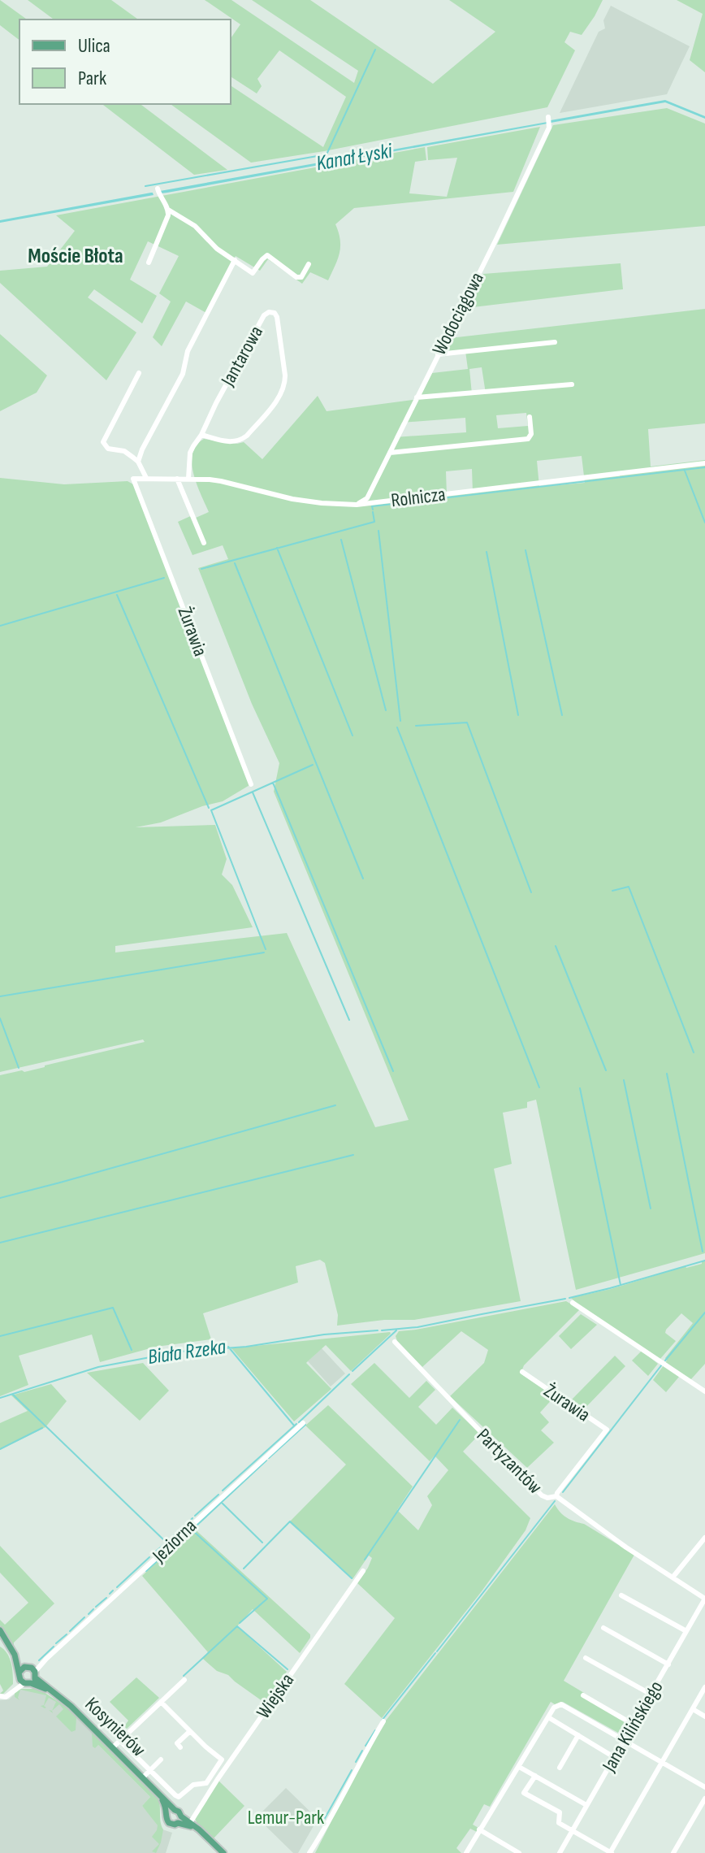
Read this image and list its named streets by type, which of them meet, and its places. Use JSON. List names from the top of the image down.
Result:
{
  "streets": {
    "main road": ["Kosynierów"],
    "street": [
      "Wodociągowa",
      "Jantarowa",
      "Rolnicza",
      "Żurawia",
      "Partyzantów",
      "Jeziorna",
      "Wiejska",
      "Jana Kilińskiego"
    ]
  },
  "crossings": [
    ["Wodociągowa", "Rolnicza"],
    ["Jantarowa", "Rolnicza"],
    ["Rolnicza", "Żurawia"],
    ["Żurawia", "Partyzantów"],
    ["Partyzantów", "Jana Kilińskiego"],
    ["Jeziorna", "Kosynierów"]
  ],
  "districts": ["Moście Błota"],
  "water": ["Kanał Łyski", "Biała Rzeka"],
  "parks": ["Lemur-Park"],
  "legend": ["Ulica", "Park"]
}
